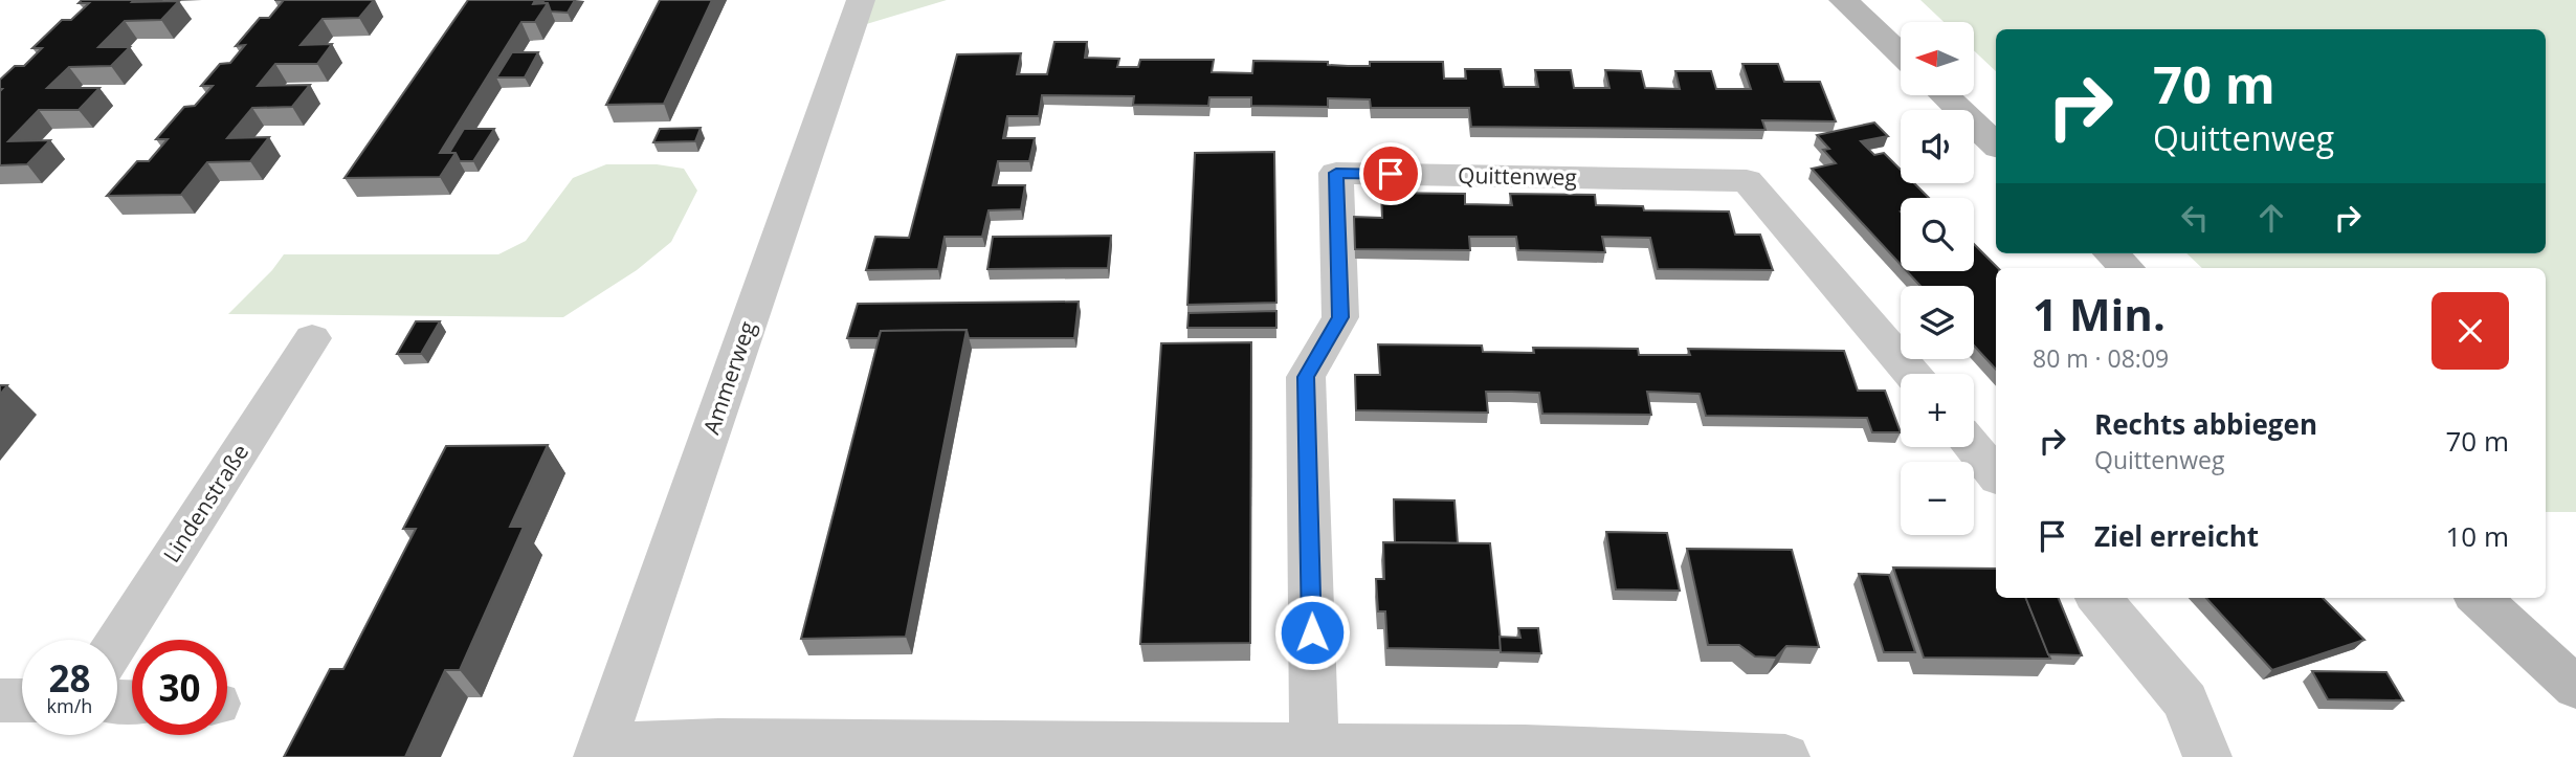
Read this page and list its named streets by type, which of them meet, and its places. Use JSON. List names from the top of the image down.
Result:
{
  "streets": {
    "street": ["Quittenweg", "Ammerweg", "Lindenstraße"]
  },
  "north": "left",
  "page": {
    "map_buttons": ["+", "−"],
    "turn": ["70 m", "Quittenweg"],
    "heading": ["1 Min.", "80 m · 08:09"],
    "list": [
      {
        "name": "Rechts abbiegen",
        "note": "Quittenweg",
        "value": "70 m"
      },
      {
        "name": "Ziel erreicht",
        "value": "10 m"
      }
    ],
    "speed": "28 km/h",
    "limit": "30"
  }
}
